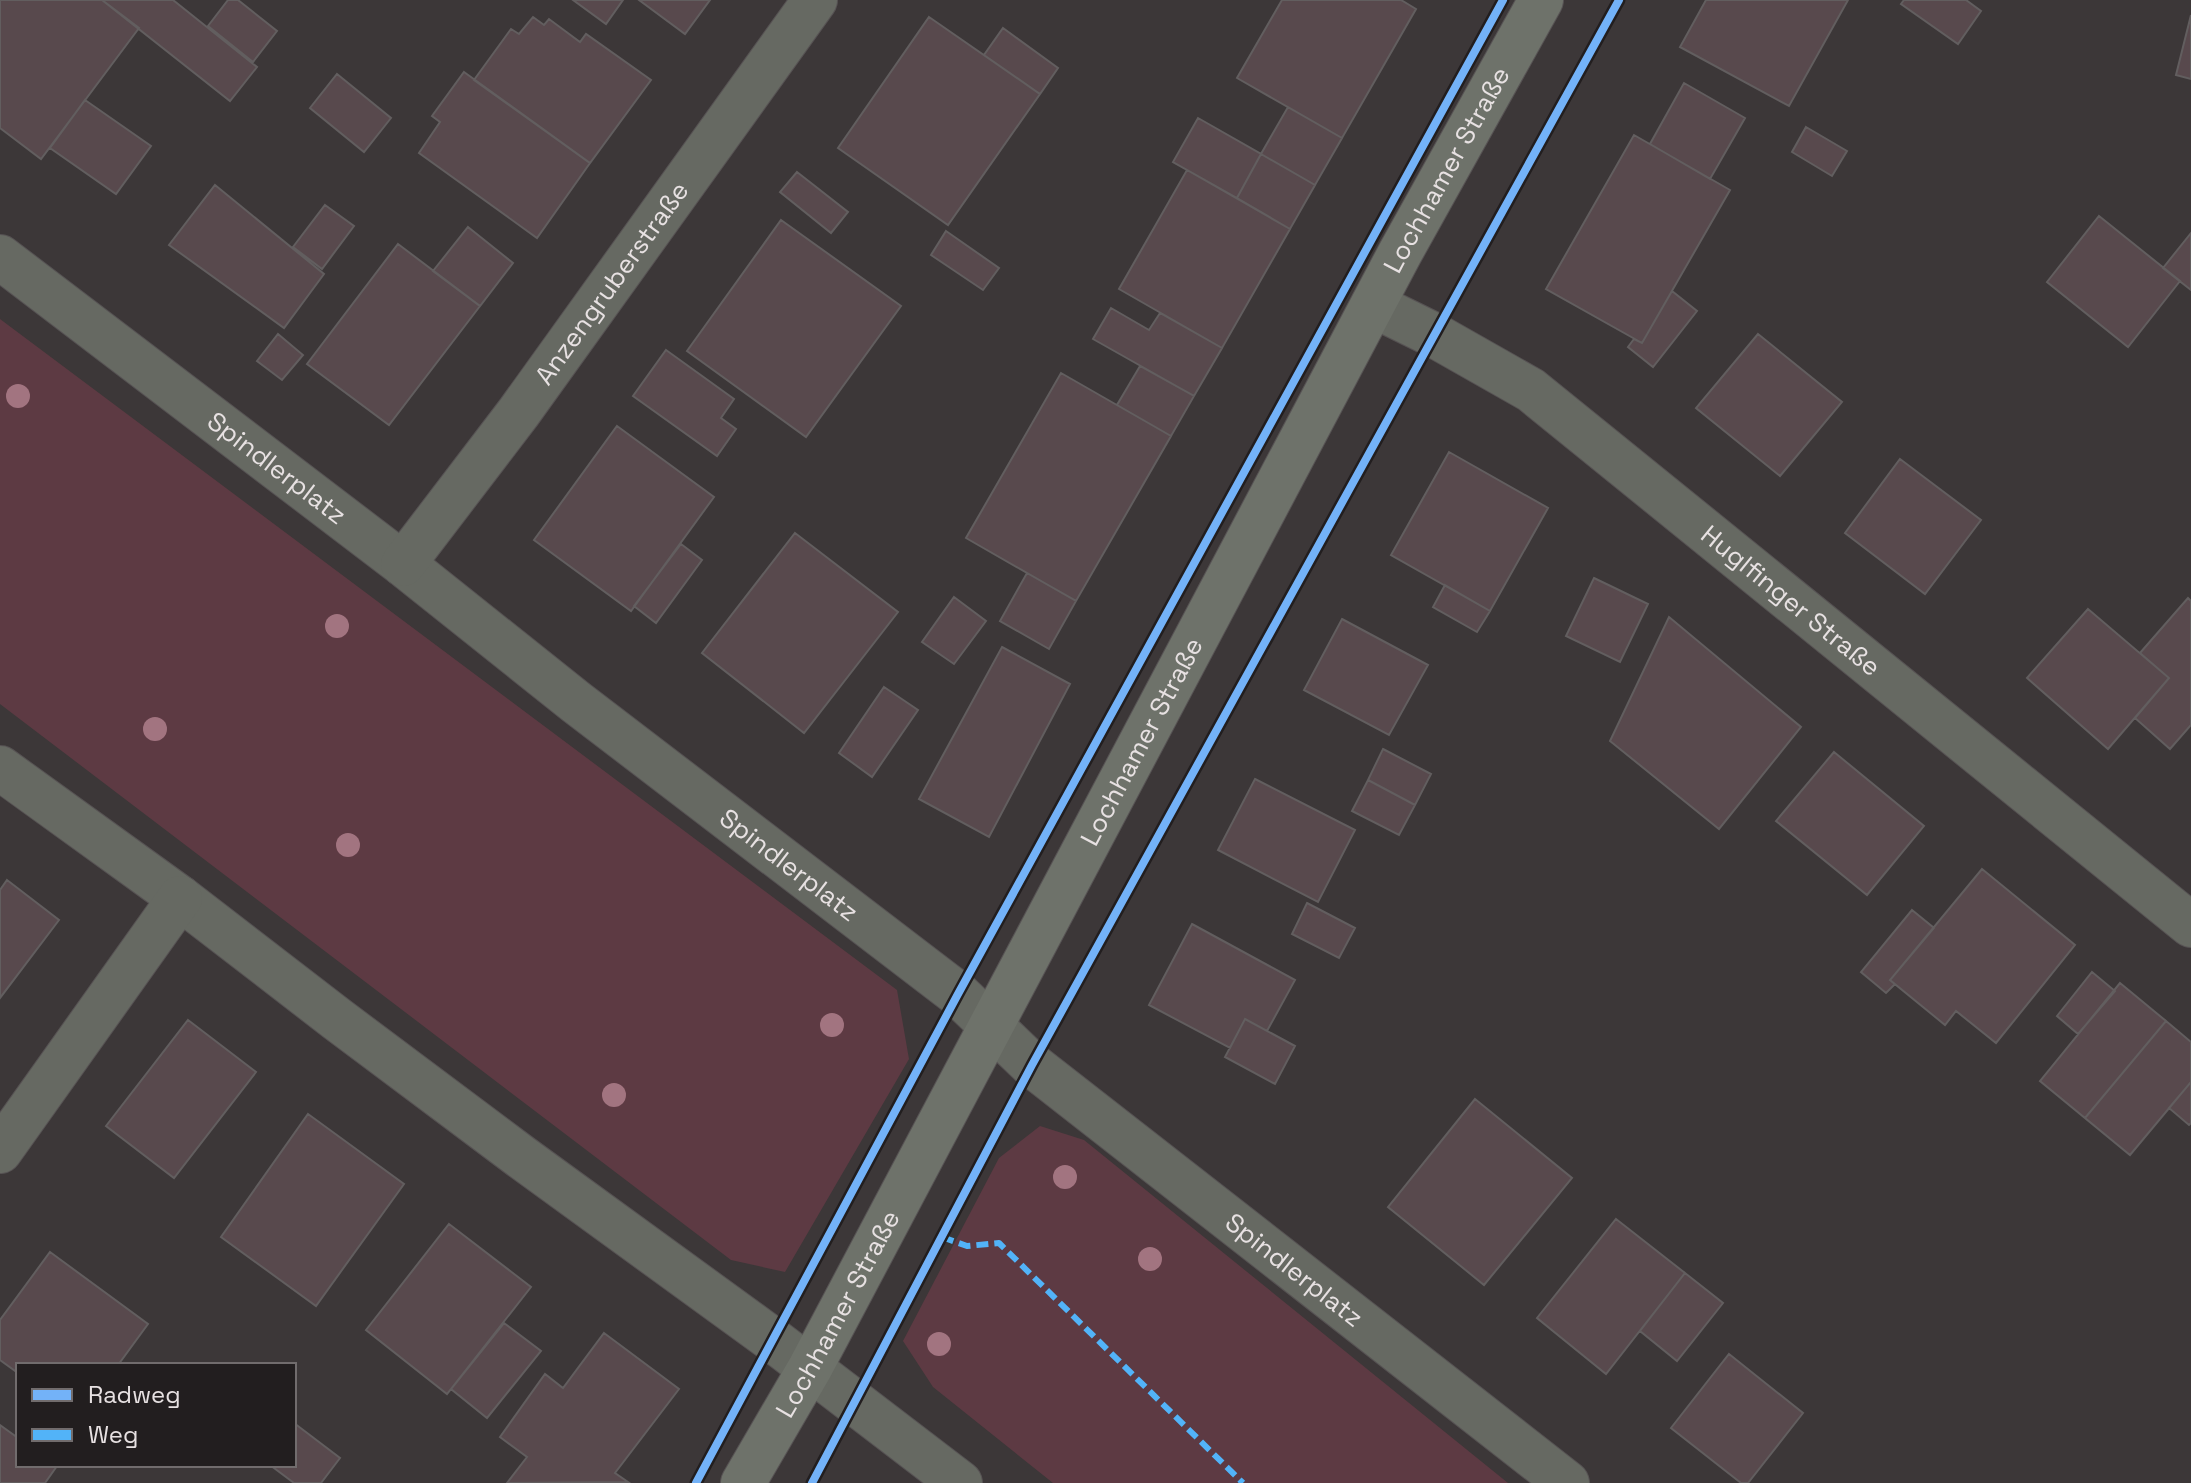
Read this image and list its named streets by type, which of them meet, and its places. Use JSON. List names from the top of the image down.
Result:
{
  "streets": {
    "main road": ["Lochhamer Straße"],
    "street": ["Anzengruberstraße", "Spindlerplatz", "Huglfinger Straße"]
  },
  "crossings": [
    ["Lochhamer Straße", "Spindlerplatz"],
    ["Lochhamer Straße", "Huglfinger Straße"],
    ["Anzengruberstraße", "Spindlerplatz"]
  ],
  "legend": ["Radweg", "Weg"]
}
